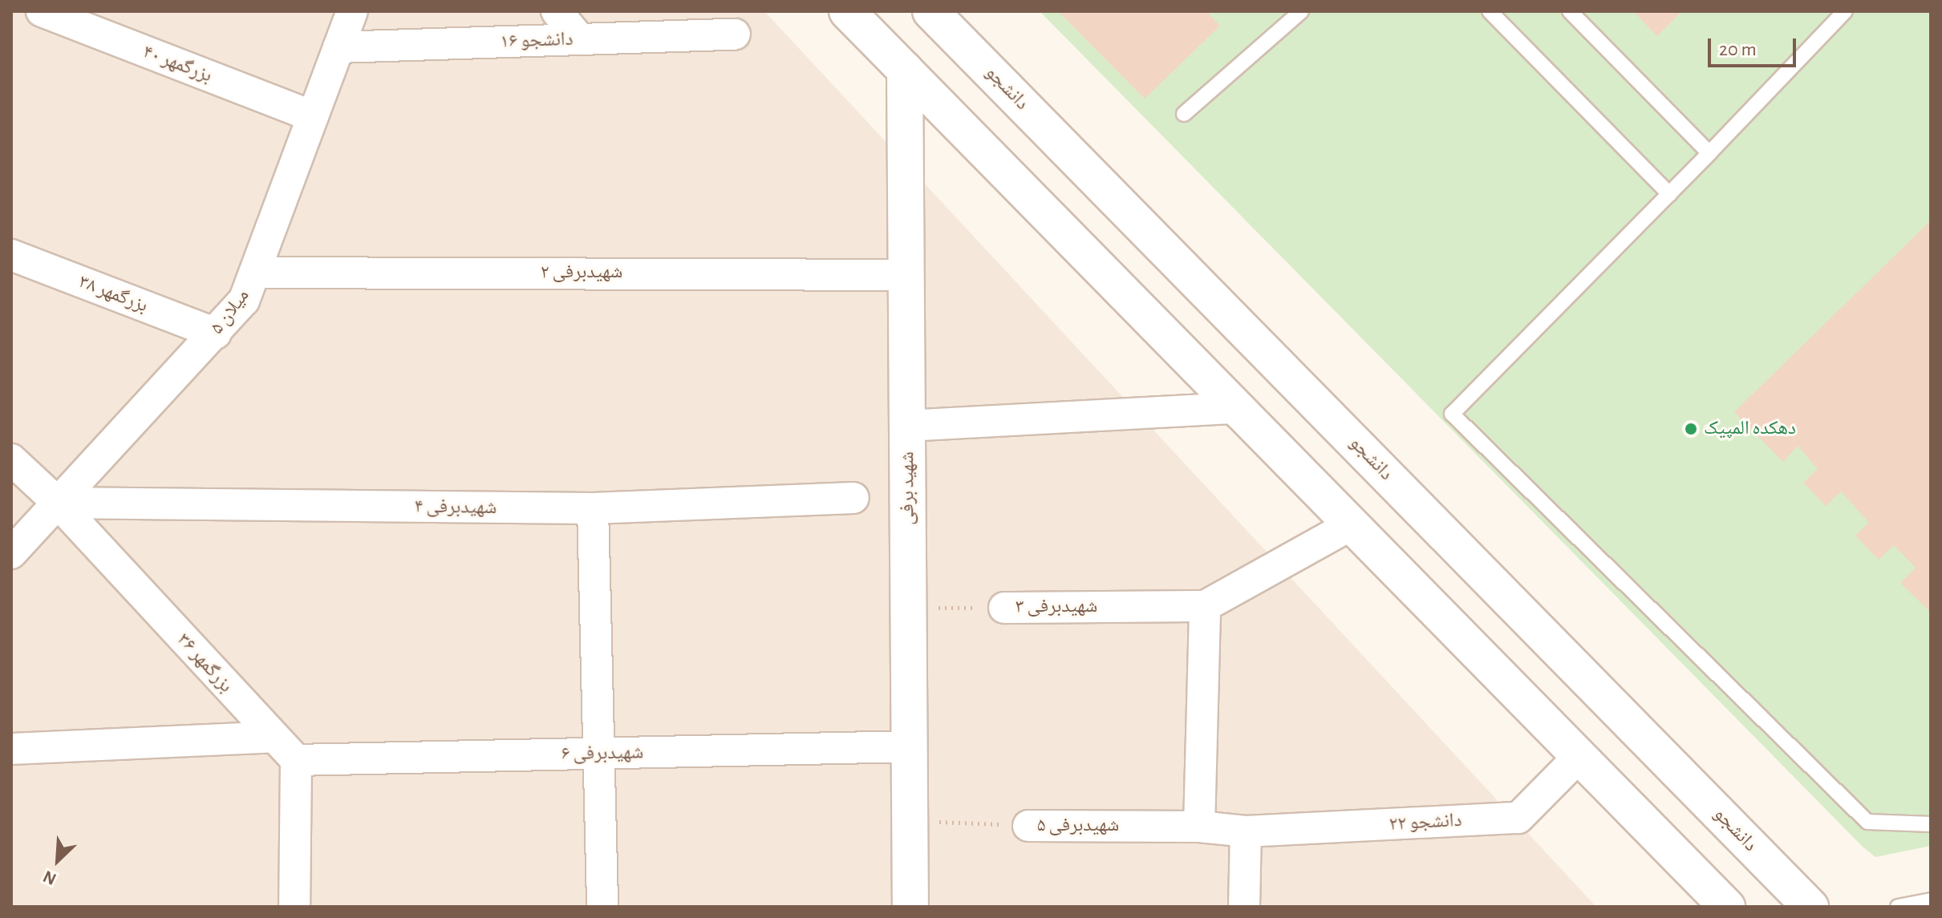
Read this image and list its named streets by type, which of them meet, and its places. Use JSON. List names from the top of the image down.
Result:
{
  "streets": {
    "main road": ["دانشجو", "شهید برفی"],
    "street": [
      "دانشجو ۱۶",
      "بزرگمهر ۴۰",
      "شهیدبرفی ۲",
      "بزرگمهر ۳۸",
      "میلان ۵",
      "شهیدبرفی ۴",
      "شهیدبرفی ۳",
      "بزرگمهر ۳۶",
      "شهیدبرفی ۶",
      "دانشجو ۲۲",
      "شهیدبرفی ۵"
    ]
  },
  "crossings": [
    ["دانشجو ۱۶", "میلان ۵"],
    ["بزرگمهر ۴۰", "میلان ۵"],
    ["شهیدبرفی ۲", "میلان ۵"],
    ["شهیدبرفی ۲", "شهید برفی"],
    ["بزرگمهر ۳۸", "میلان ۵"],
    ["میلان ۵", "شهیدبرفی ۴"],
    ["میلان ۵", "بزرگمهر ۳۶"],
    ["شهید برفی", "شهیدبرفی ۳"],
    ["شهید برفی", "شهیدبرفی ۶"],
    ["شهید برفی", "شهیدبرفی ۵"],
    ["شهیدبرفی ۴", "بزرگمهر ۳۶"],
    ["بزرگمهر ۳۶", "شهیدبرفی ۶"],
    ["دانشجو ۲۲", "شهیدبرفی ۵"]
  ],
  "places": ["دهکده المپیک"],
  "scale_bar": "20 m",
  "north": "bottom left"
}
